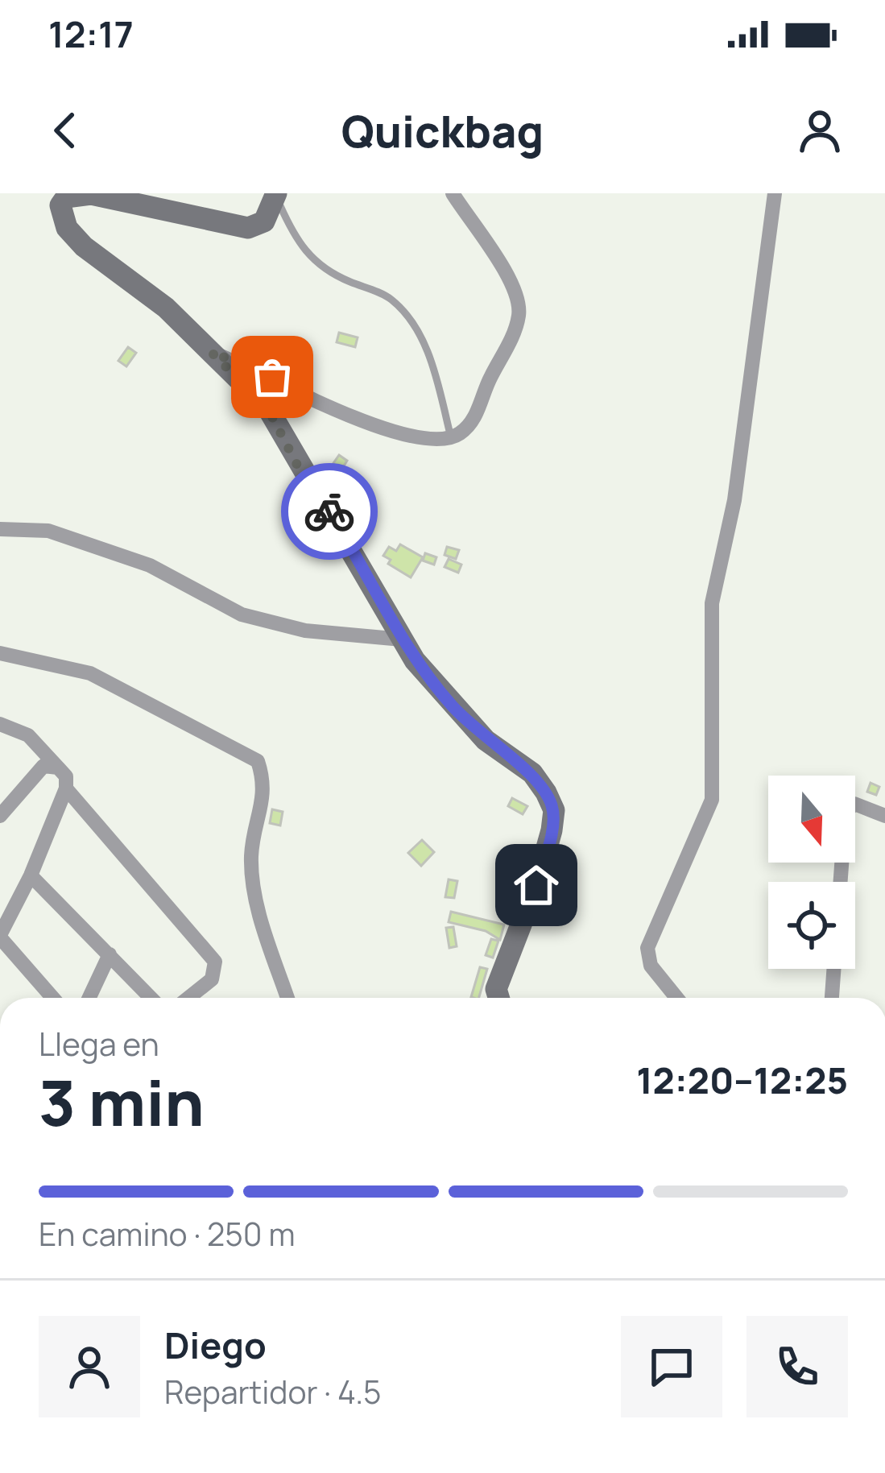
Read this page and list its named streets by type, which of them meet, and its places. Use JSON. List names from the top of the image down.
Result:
{
  "north": "bottom",
  "page": {
    "status": "12:17",
    "header": "Quickbag",
    "heading": ["3 min", "Llega en", "12:20–12:25"],
    "panel": ["Diego", "Repartidor · 4.5"],
    "bar": "En camino · 250 m"
  }
}
